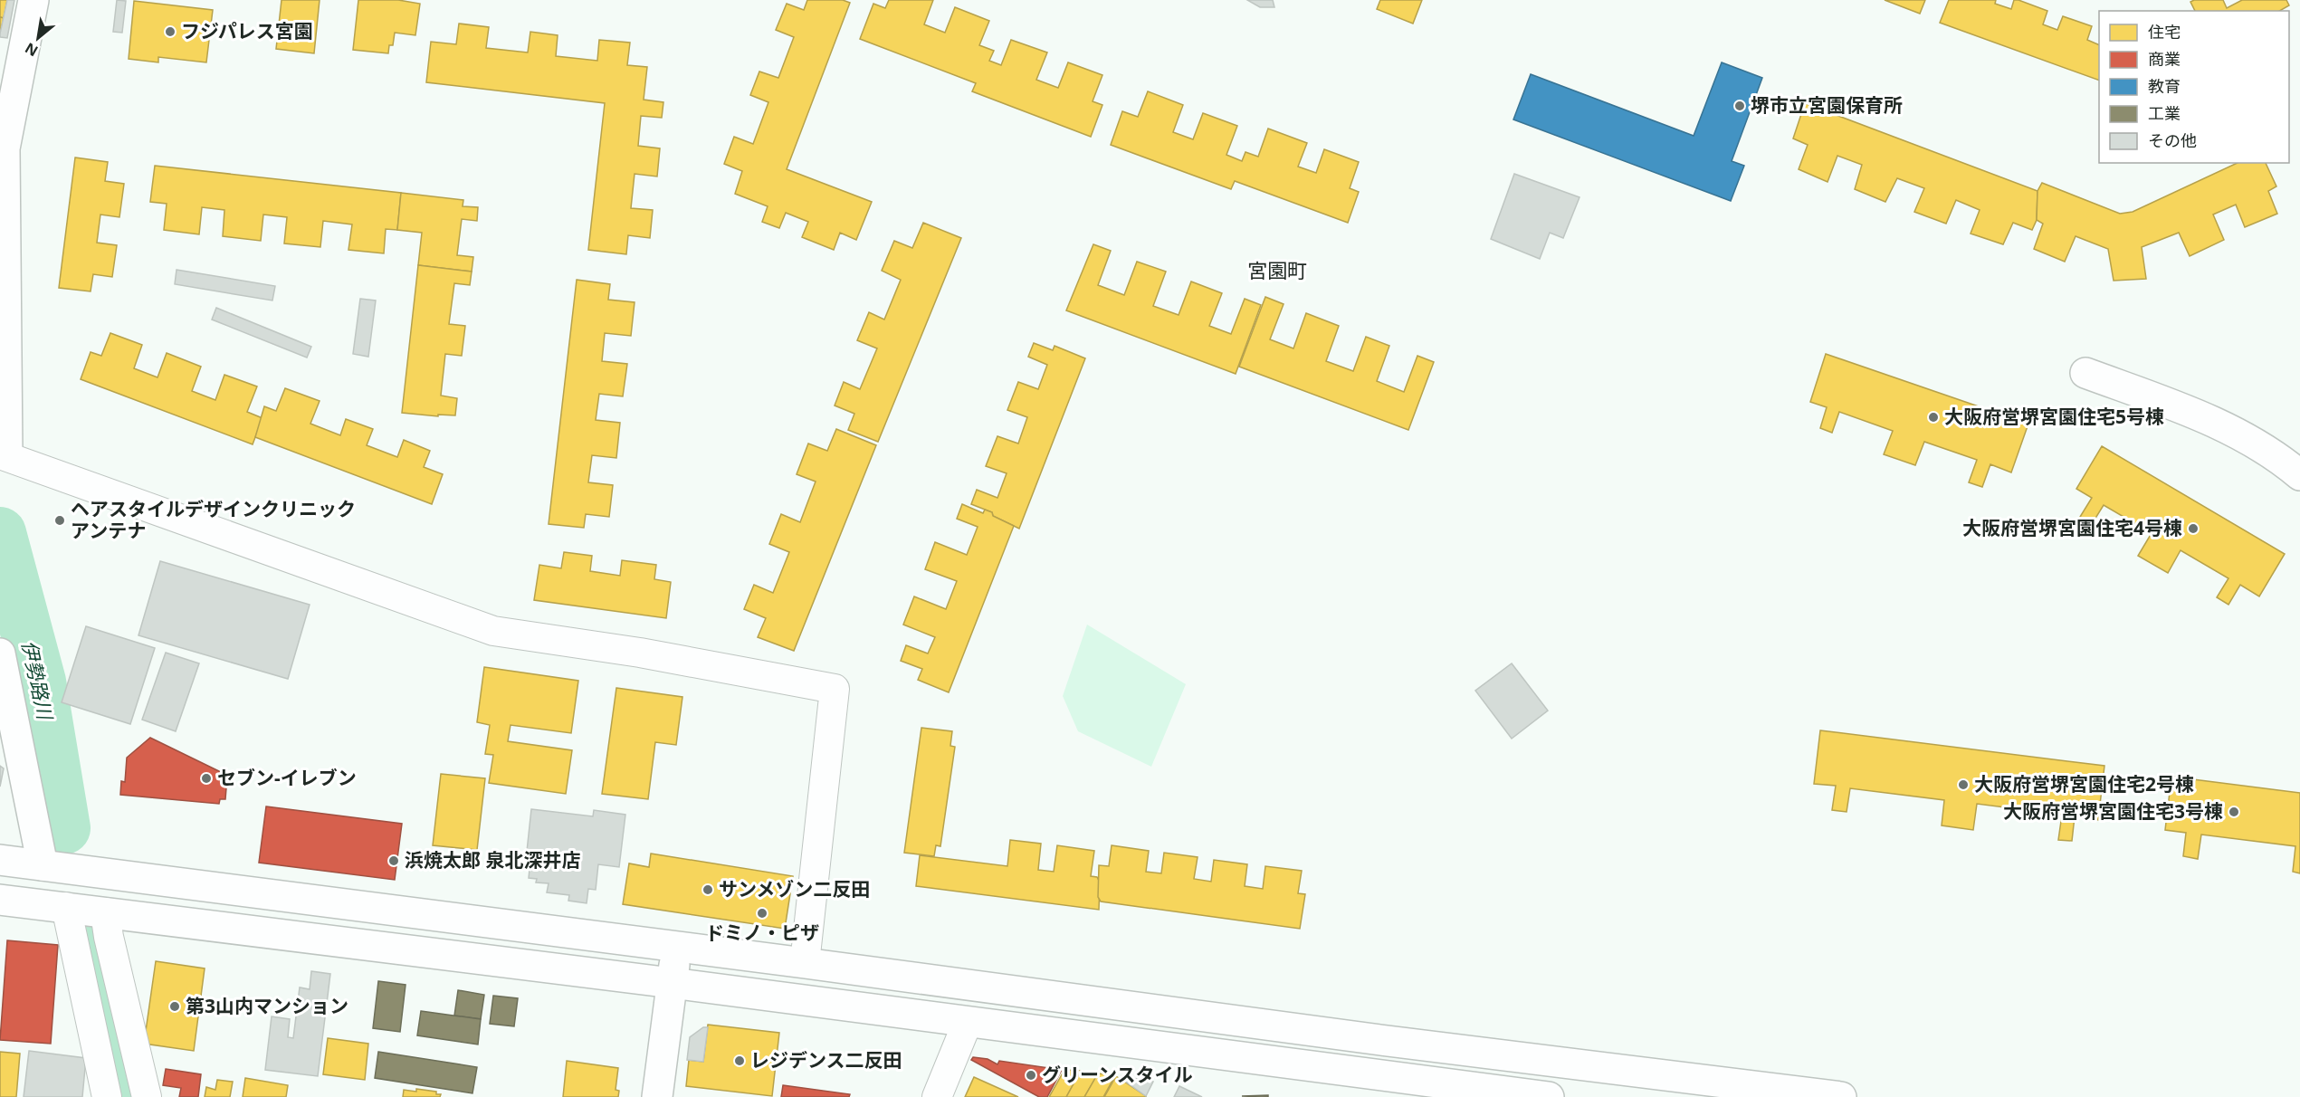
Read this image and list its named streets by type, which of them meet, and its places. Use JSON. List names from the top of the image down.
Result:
{
  "districts": ["宮園町"],
  "water": ["伊勢路川"],
  "places": [
    "フジパレス宮園",
    "堺市立宮園保育所",
    "大阪府営堺宮園住宅5号棟",
    "ヘアスタイルデザインクリニック アンテナ",
    "大阪府営堺宮園住宅4号棟",
    "セブン-イレブン",
    "大阪府営堺宮園住宅2号棟",
    "大阪府営堺宮園住宅3号棟",
    "浜焼太郎 泉北深井店",
    "サンメゾン二反田",
    "ドミノ・ピザ",
    "第3山内マンション",
    "レジデンス二反田",
    "グリーンスタイル"
  ],
  "legend": [
    "住宅",
    "商業",
    "教育",
    "工業",
    "その他"
  ],
  "north": "bottom left"
}
